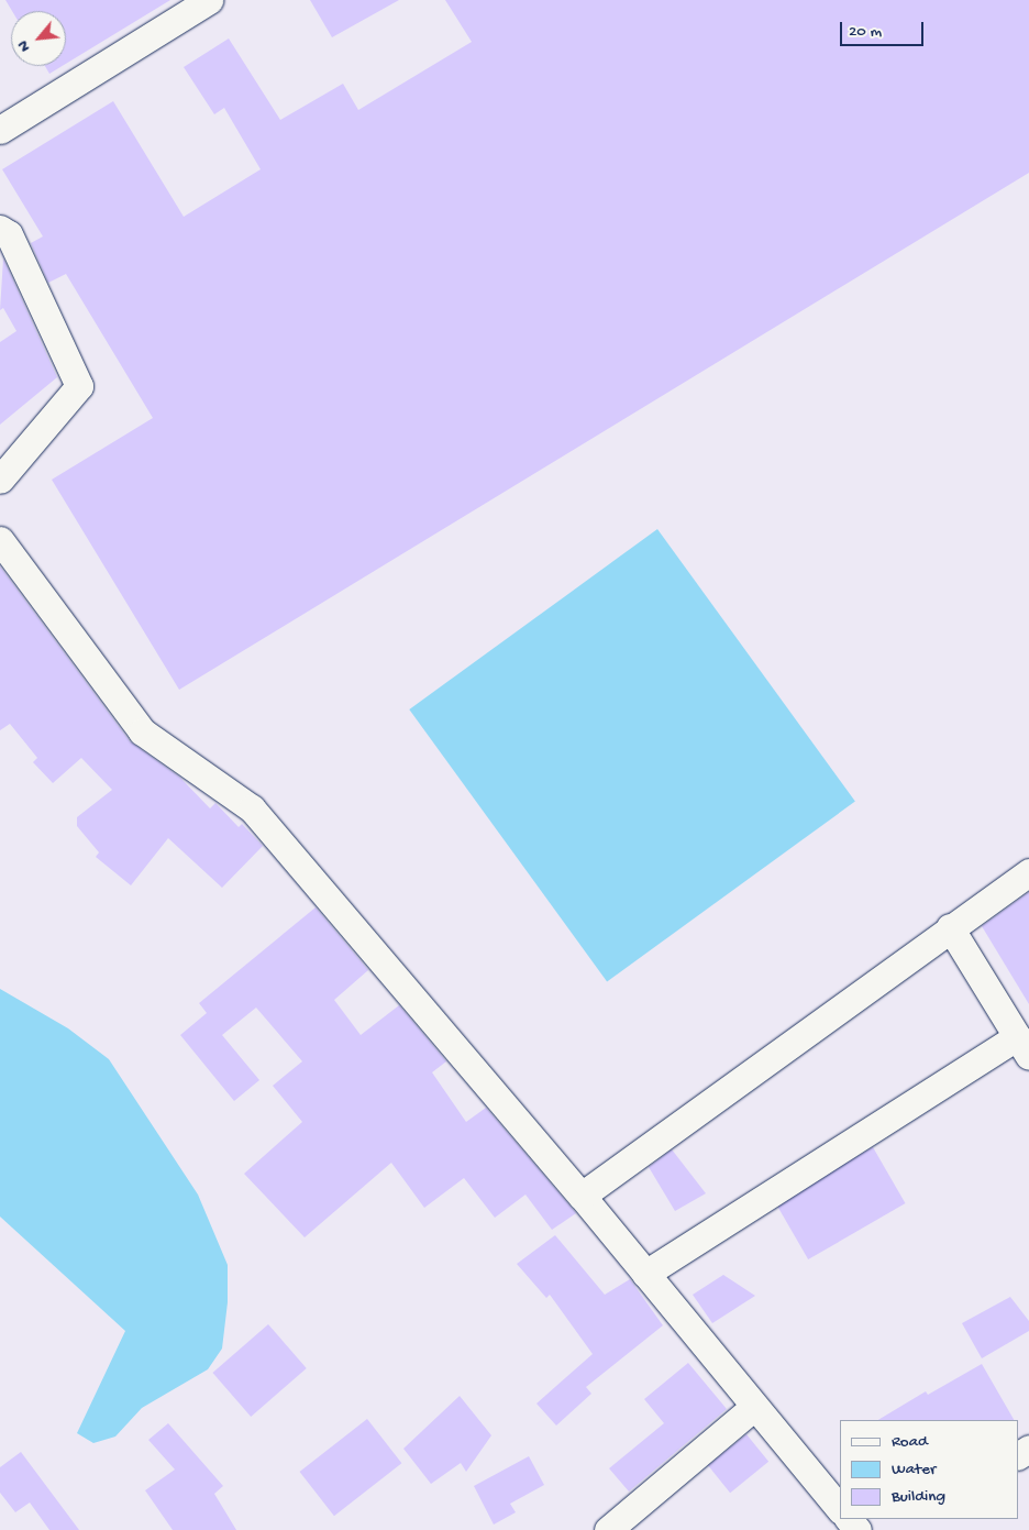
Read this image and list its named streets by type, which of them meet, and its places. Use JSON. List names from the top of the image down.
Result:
{
  "legend": ["Road", "Water", "Building"],
  "scale_bar": "20 m",
  "north": "bottom left"
}
